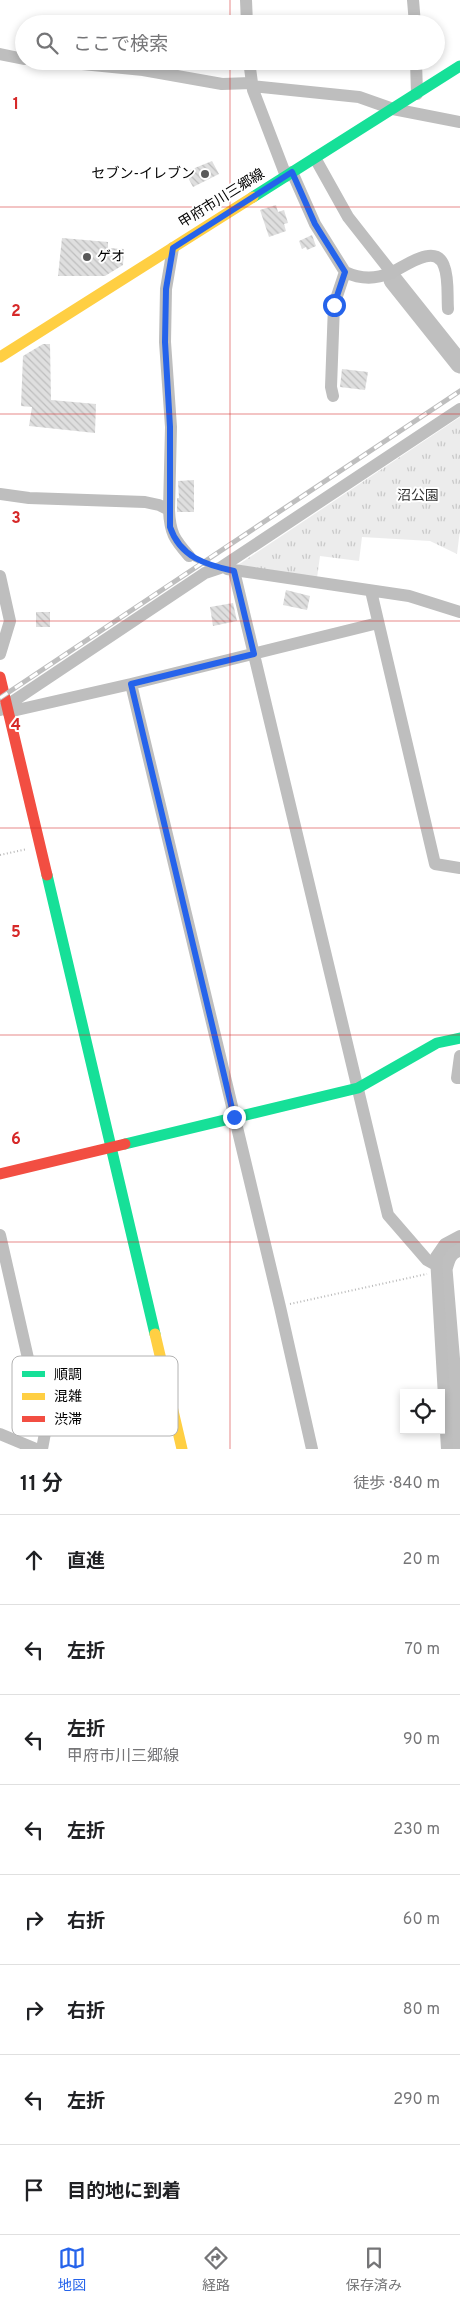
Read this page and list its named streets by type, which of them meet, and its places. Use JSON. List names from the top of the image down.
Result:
{
  "streets": {
    "street": ["甲府市川三郷線"]
  },
  "parks": ["沼公園"],
  "places": ["セブン-イレブン", "ゲオ"],
  "legend": ["順調", "混雑", "渋滞"],
  "page": {
    "search": "ここで検索",
    "heading": ["11 分", "徒歩 · 840 m"],
    "list": [
      ["直進", "20 m"],
      ["左折", "70 m"],
      ["左折", "甲府市川三郷線", "90 m"],
      ["左折", "230 m"],
      ["右折", "60 m"],
      ["右折", "80 m"],
      ["左折", "290 m"],
      "目的地に到着"
    ],
    "nav": ["地図", "経路", "保存済み"]
  },
  "grid": {
    "rows": [
      "1",
      "2",
      "3",
      "4",
      "5",
      "6"
    ]
  }
}
